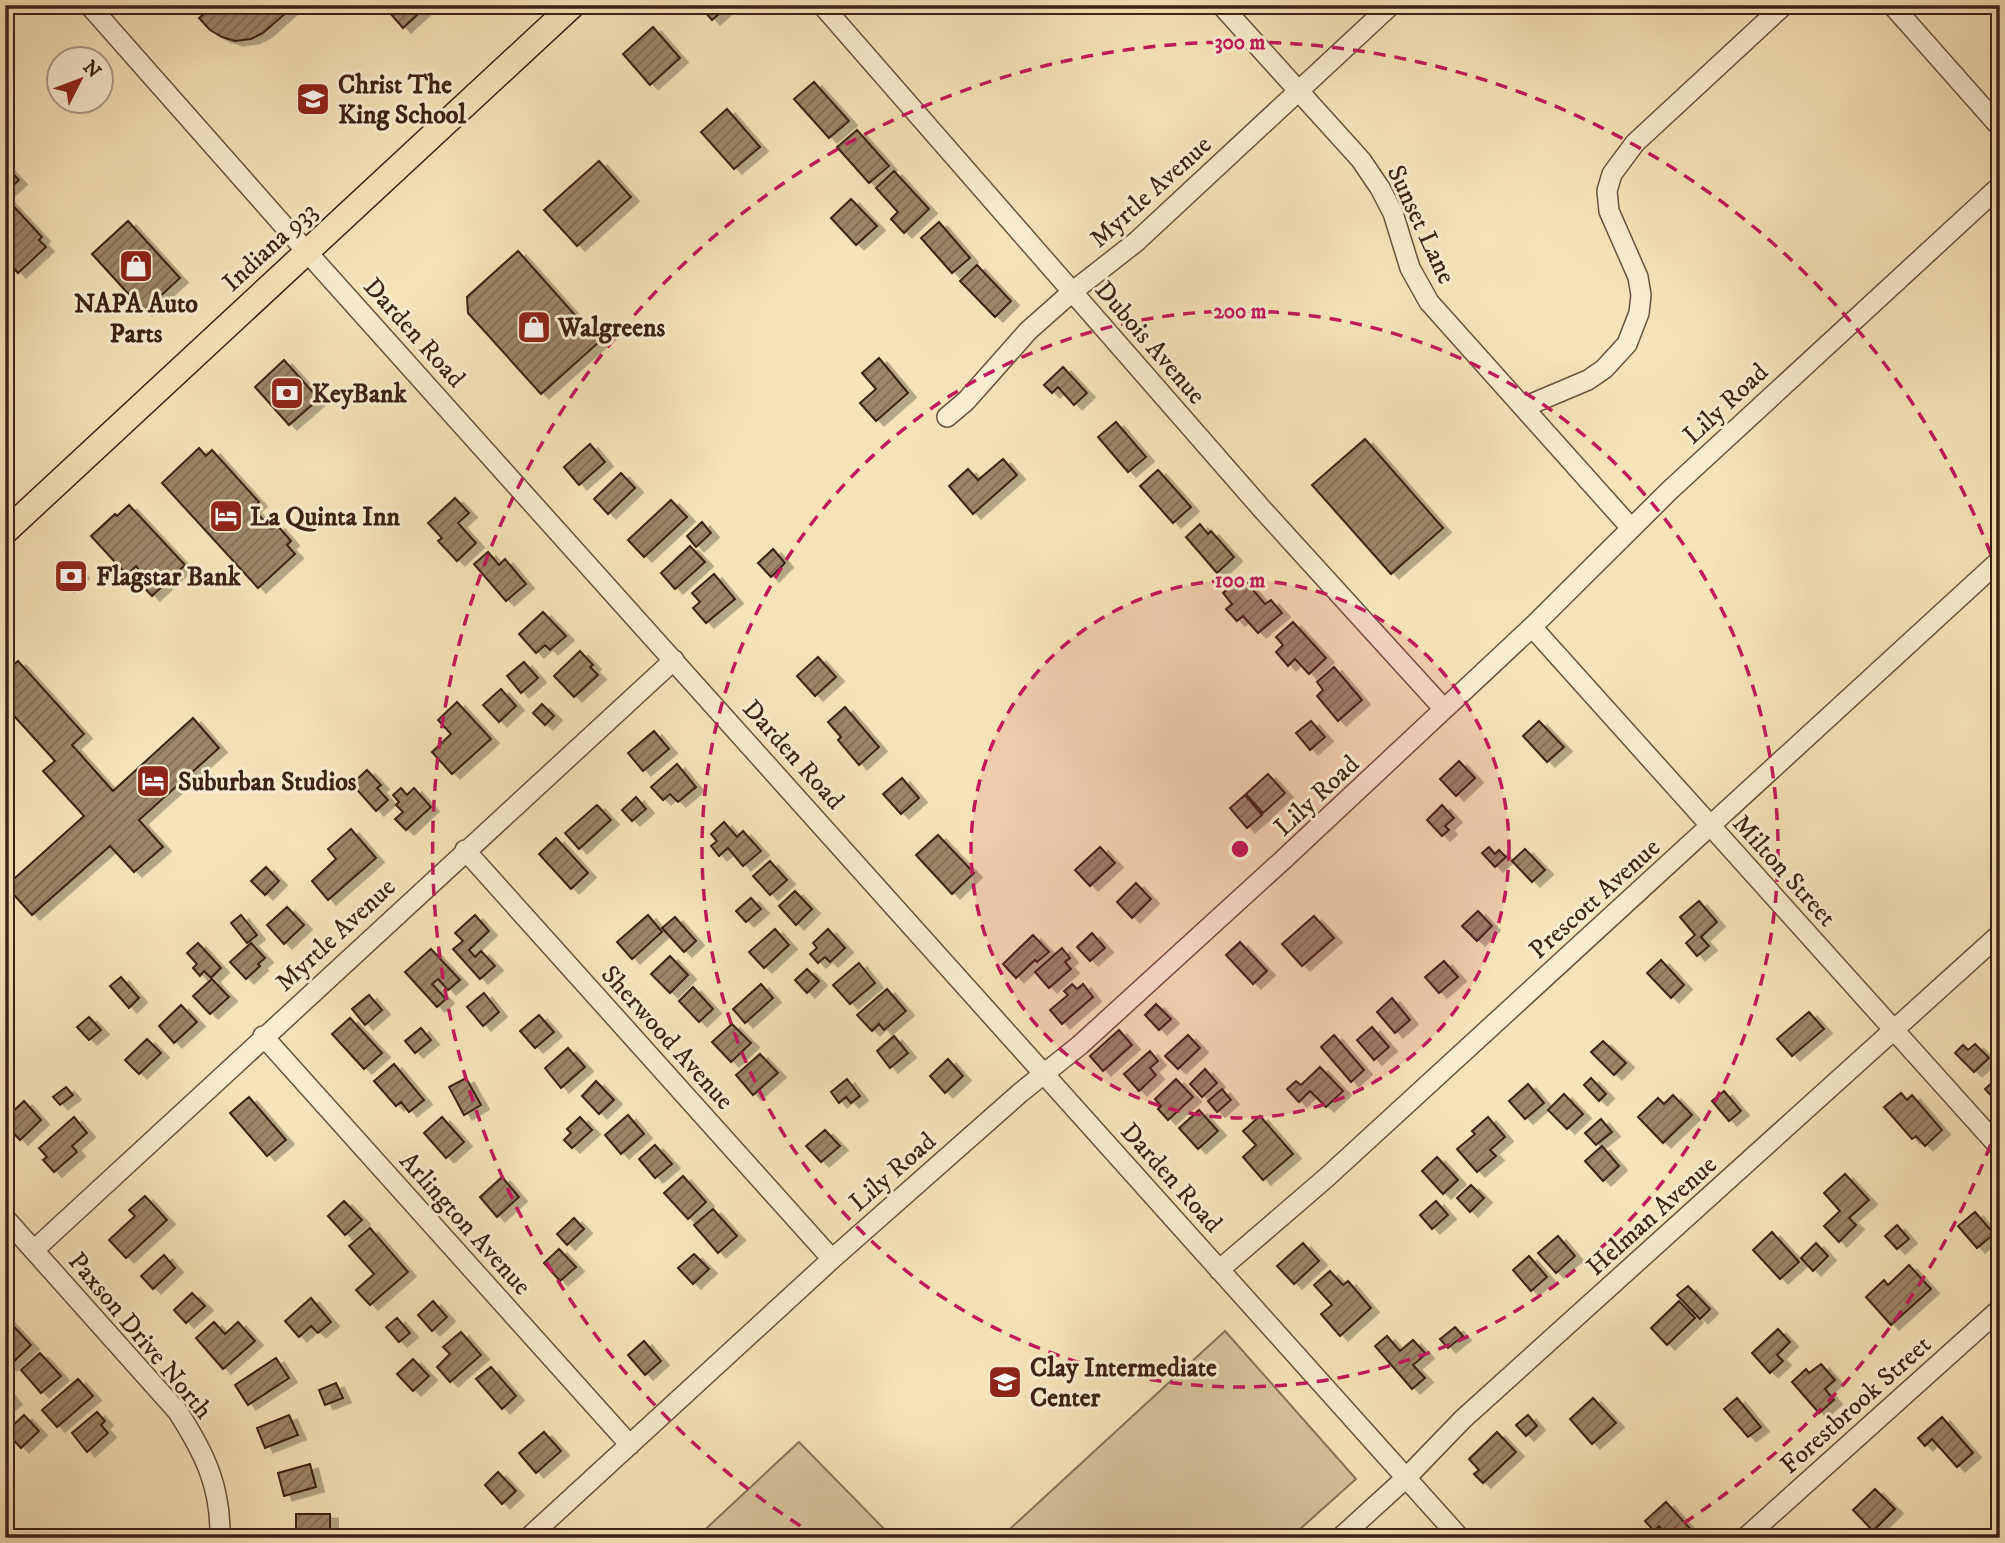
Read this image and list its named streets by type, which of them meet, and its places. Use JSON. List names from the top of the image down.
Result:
{
  "streets": {
    "main road": ["Indiana 933"],
    "street": [
      "Myrtle Avenue",
      "Sunset Lane",
      "Darden Road",
      "Dubois Avenue",
      "Lily Road",
      "Milton Street",
      "Prescott Avenue",
      "Sherwood Avenue",
      "Helman Avenue",
      "Arlington Avenue",
      "Paxson Drive North",
      "Forestbrook Street"
    ]
  },
  "crossings": [
    ["Myrtle Avenue", "Sunset Lane"],
    ["Myrtle Avenue", "Darden Road"],
    ["Myrtle Avenue", "Dubois Avenue"],
    ["Myrtle Avenue", "Sherwood Avenue"],
    ["Myrtle Avenue", "Arlington Avenue"],
    ["Myrtle Avenue", "Paxson Drive North"],
    ["Sunset Lane", "Lily Road"],
    ["Indiana 933", "Darden Road"],
    ["Darden Road", "Lily Road"],
    ["Darden Road", "Prescott Avenue"],
    ["Darden Road", "Helman Avenue"],
    ["Dubois Avenue", "Lily Road"],
    ["Lily Road", "Milton Street"],
    ["Lily Road", "Sherwood Avenue"],
    ["Lily Road", "Arlington Avenue"],
    ["Milton Street", "Prescott Avenue"],
    ["Milton Street", "Helman Avenue"]
  ],
  "places": {
    "school or university": ["Christ The King School", "Clay Intermediate Center"],
    "shop": ["NAPA Auto Parts", "Walgreens"],
    "bank": ["KeyBank", "Flagstar Bank"],
    "hotel": ["La Quinta Inn", "Suburban Studios"]
  },
  "north": "top right",
  "rings": ["300 m", "200 m", "100 m"]
}
